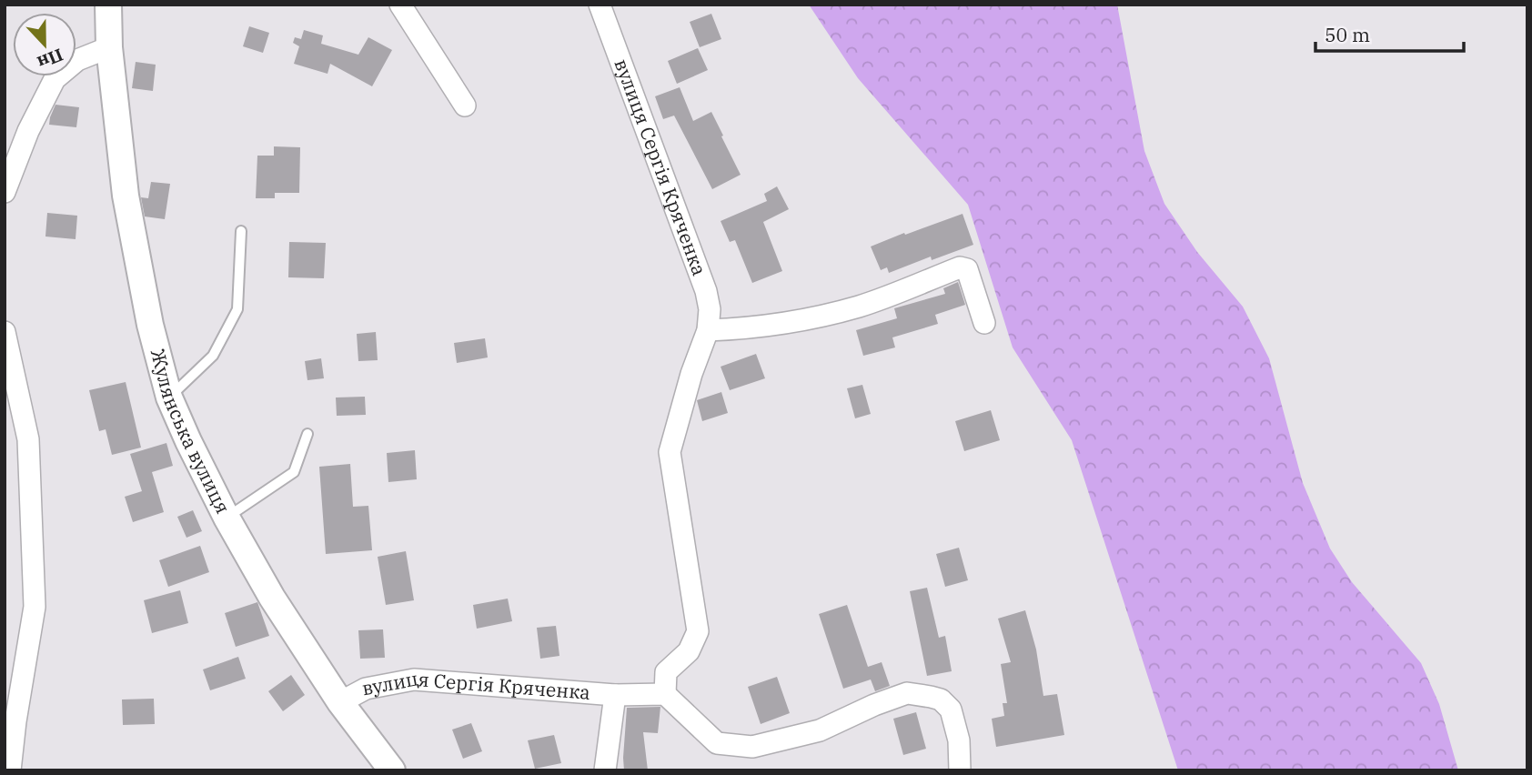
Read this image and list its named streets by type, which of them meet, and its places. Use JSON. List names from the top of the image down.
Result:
{
  "streets": {
    "street": ["вулиця Сергія Кряченка", "Жулянська вулиця"]
  },
  "crossings": [
    ["вулиця Сергія Кряченка", "Жулянська вулиця"]
  ],
  "scale_bar": "50 m",
  "north": "bottom"
}
